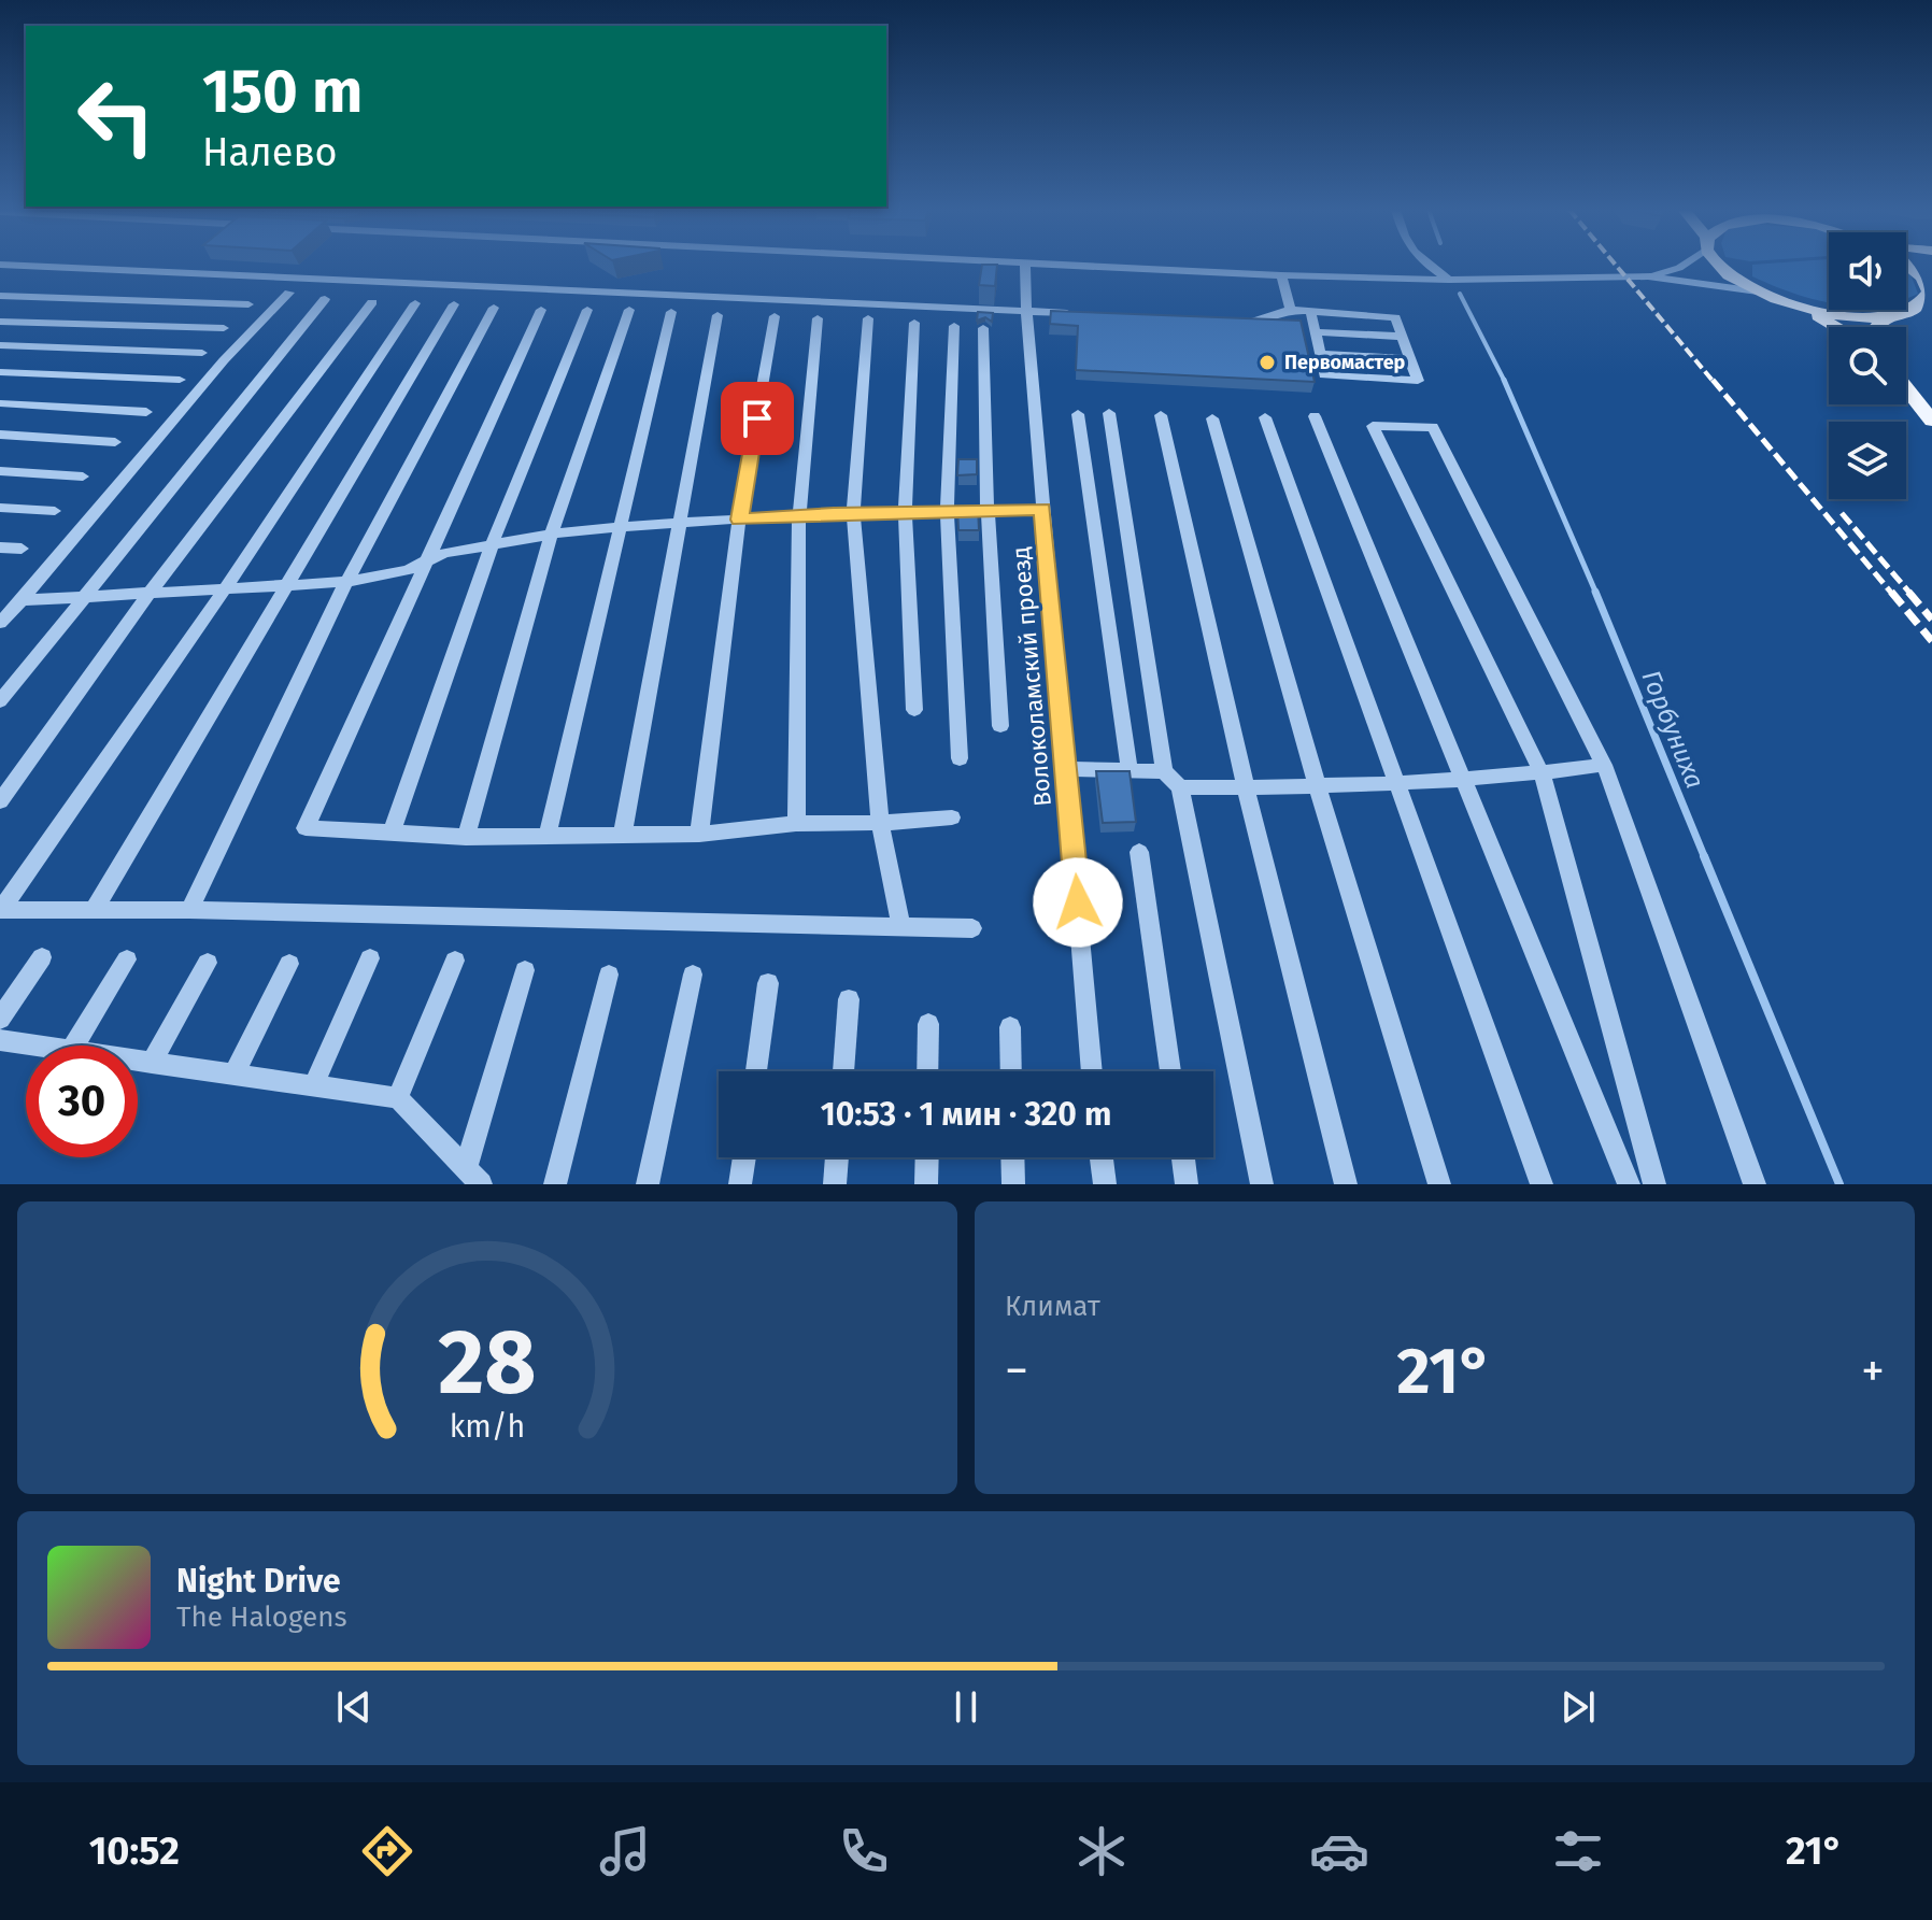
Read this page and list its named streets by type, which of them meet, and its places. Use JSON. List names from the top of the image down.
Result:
{
  "streets": {
    "street": ["Волоколамский проезд"]
  },
  "water": ["Горбуниха"],
  "places": ["Первомастер"],
  "page": {
    "turn": ["150 m", "Налево"],
    "limit": "30",
    "trip": "10:53 · 1 мин · 320 m",
    "tile": "Климат",
    "heat": ["−", "21°", "+"],
    "song": ["Night Drive", "The Halogens"],
    "tabs": ["10:52", "21°"],
    "gauge": ["28", "km/h"]
  }
}
